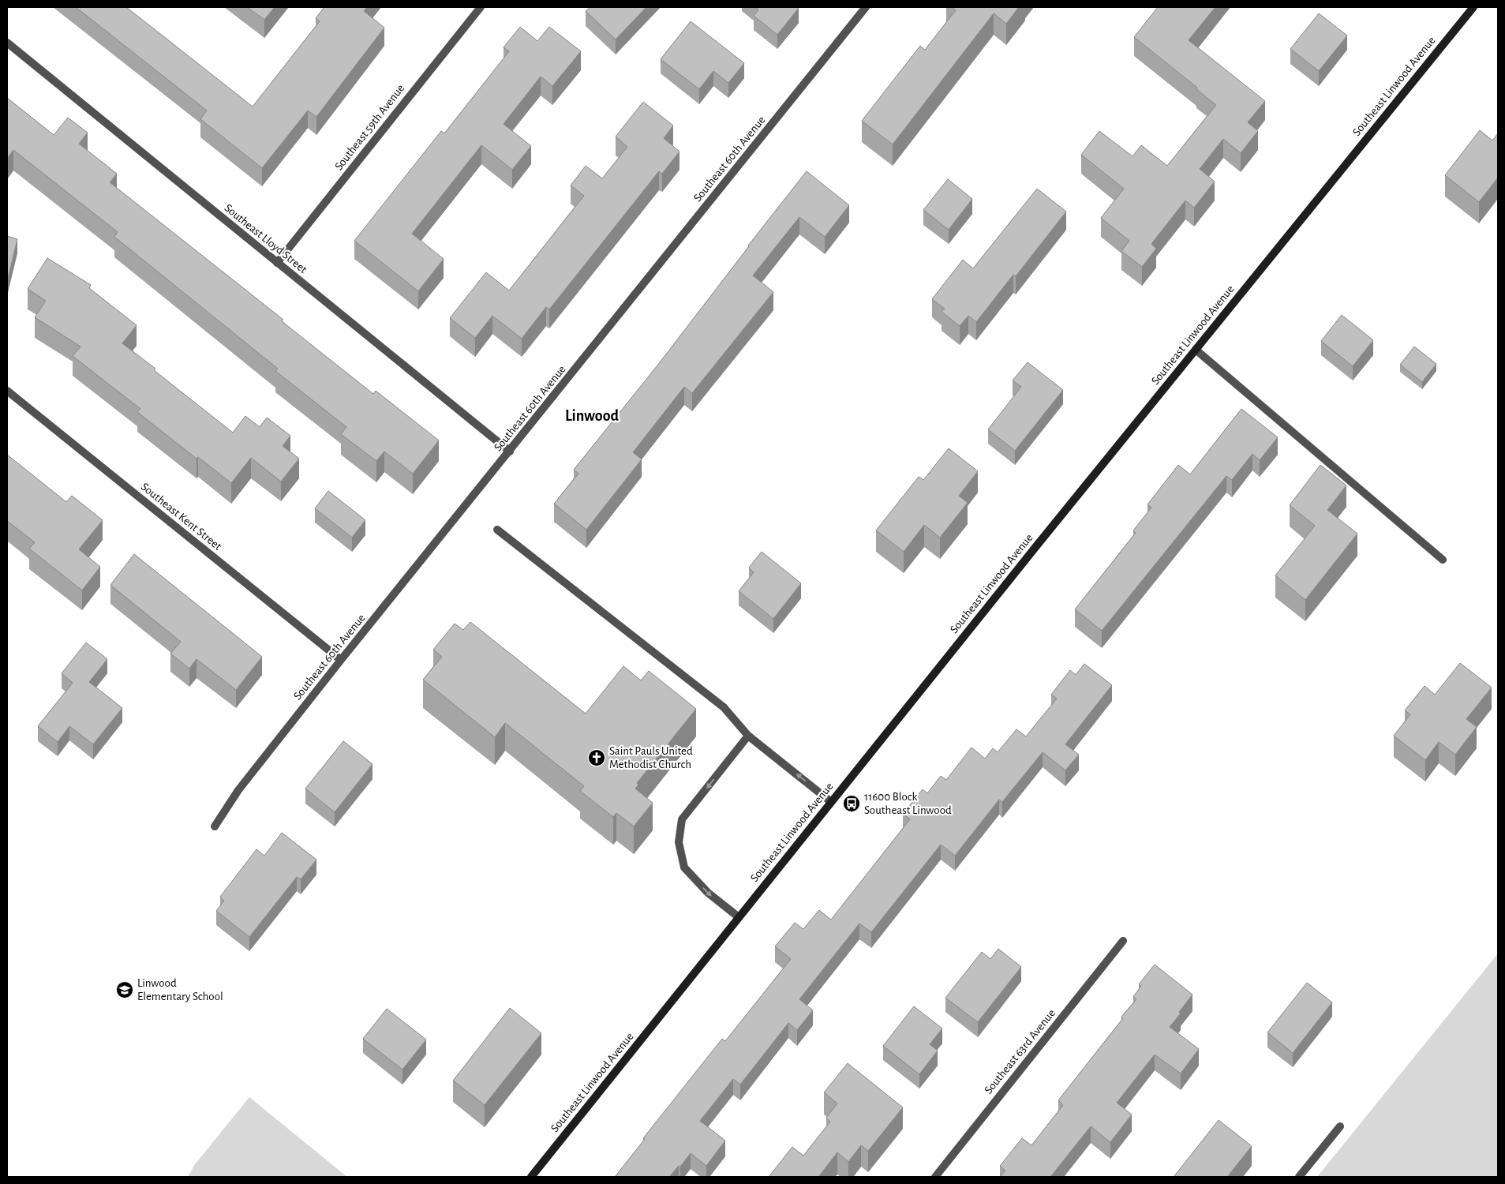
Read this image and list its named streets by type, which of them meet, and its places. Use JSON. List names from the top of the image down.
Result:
{
  "streets": {
    "main road": ["Southeast Linwood Avenue"],
    "street": [
      "Southeast 59th Avenue",
      "Southeast 60th Avenue",
      "Southeast Lloyd Street",
      "Southeast Kent Street",
      "Southeast 63rd Avenue"
    ]
  },
  "crossings": [
    ["Southeast 59th Avenue", "Southeast Lloyd Street"],
    ["Southeast 60th Avenue", "Southeast Lloyd Street"],
    ["Southeast 60th Avenue", "Southeast Kent Street"]
  ],
  "districts": ["Linwood"],
  "places": {
    "church": ["Saint Pauls United Methodist Church"],
    "bus stop": ["11600 Block Southeast Linwood"],
    "school or university": ["Linwood Elementary School"]
  }
}
